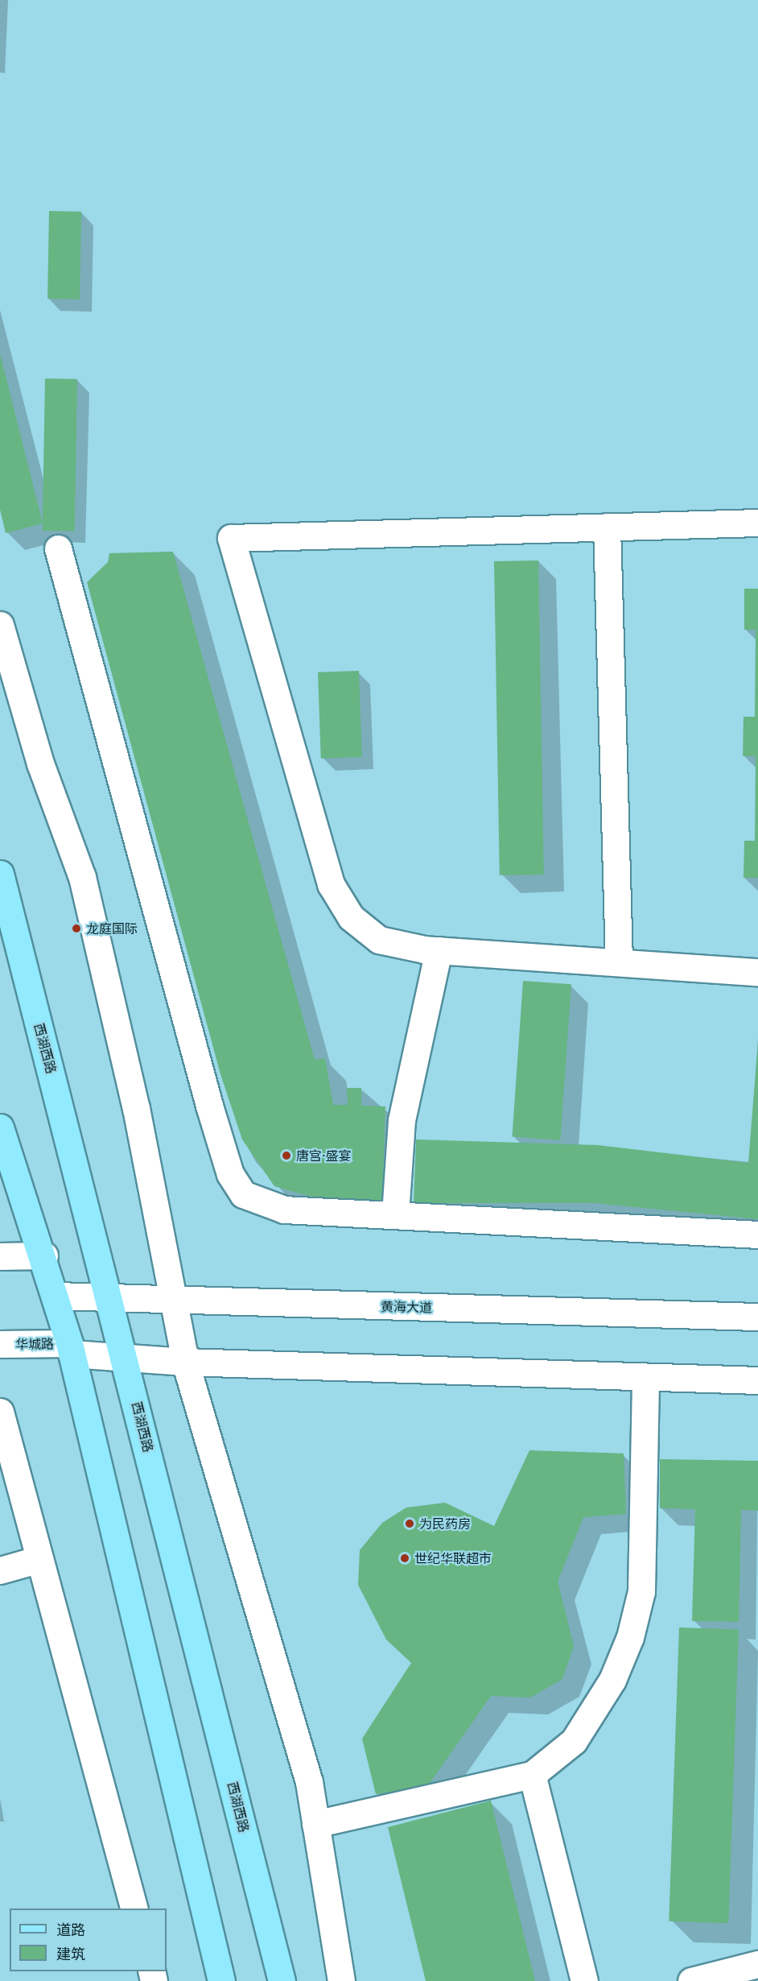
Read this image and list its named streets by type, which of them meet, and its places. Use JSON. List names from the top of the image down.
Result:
{
  "streets": {
    "main road": ["西湖西路"],
    "street": ["黄海大道", "华城路"]
  },
  "crossings": [
    ["西湖西路", "黄海大道"]
  ],
  "places": [
    "龙庭国际",
    "唐宫·盛宴",
    "为民药房",
    "世纪华联超市"
  ],
  "legend": ["道路", "建筑"]
}
